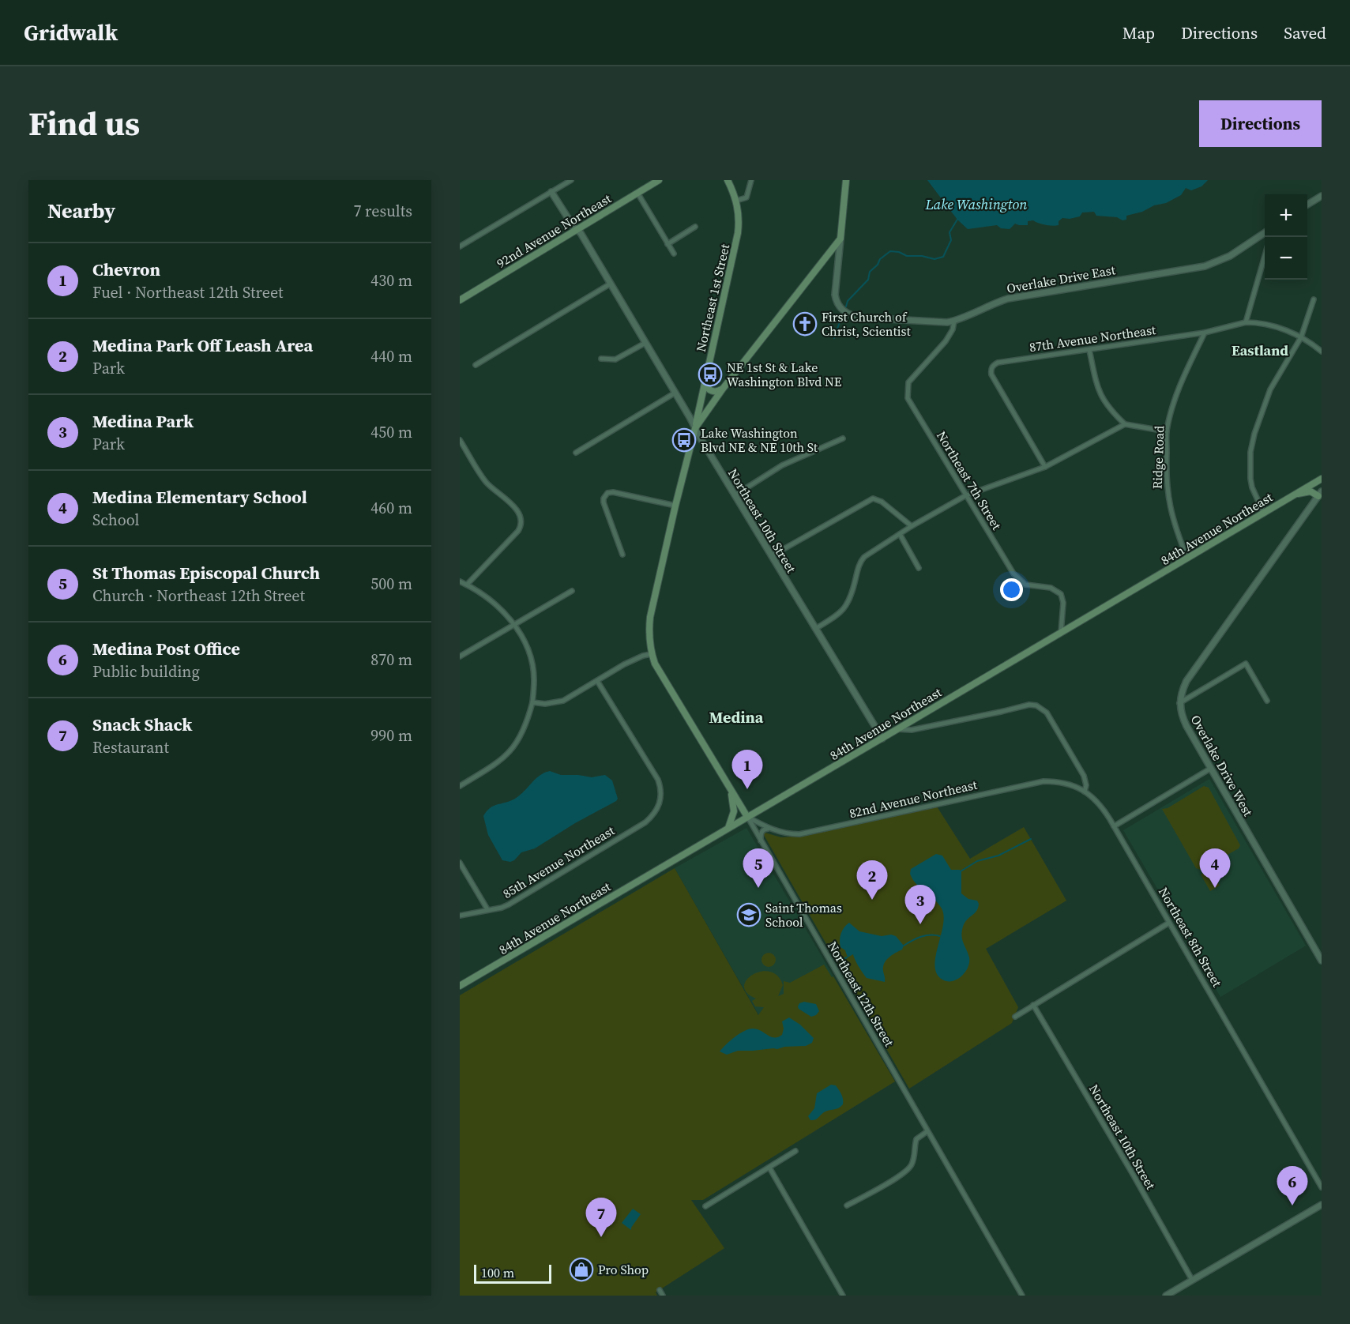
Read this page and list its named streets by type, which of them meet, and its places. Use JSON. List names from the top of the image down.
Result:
{
  "streets": {
    "main road": [
      "92nd Avenue Northeast",
      "Northeast 1st Street",
      "84th Avenue Northeast",
      "Northeast 12th Street"
    ],
    "street": [
      "Overlake Drive East",
      "87th Avenue Northeast",
      "Ridge Road",
      "Northeast 7th Street",
      "Northeast 10th Street",
      "Overlake Drive West",
      "82nd Avenue Northeast",
      "85th Avenue Northeast",
      "Northeast 8th Street"
    ]
  },
  "crossings": [
    ["92nd Avenue Northeast", "Northeast 10th Street"],
    ["Overlake Drive East", "Northeast 7th Street"],
    ["Northeast 1st Street", "Northeast 10th Street"],
    ["Northeast 1st Street", "Northeast 12th Street"],
    ["87th Avenue Northeast", "Ridge Road"],
    ["Ridge Road", "84th Avenue Northeast"],
    ["Northeast 7th Street", "84th Avenue Northeast"],
    ["Northeast 10th Street", "84th Avenue Northeast"],
    ["84th Avenue Northeast", "82nd Avenue Northeast"],
    ["84th Avenue Northeast", "Northeast 12th Street"],
    ["82nd Avenue Northeast", "Northeast 8th Street"],
    ["82nd Avenue Northeast", "Northeast 12th Street"]
  ],
  "districts": ["Eastland", "Medina"],
  "water": ["Lake Washington"],
  "places": {
    "church": ["First Church of Christ, Scientist"],
    "bus stop": ["NE 1st St & Lake Washington Blvd NE", "Lake Washington Blvd NE & NE 10th St"],
    "school or university": ["Saint Thomas School"],
    "shop": ["Pro Shop"]
  },
  "scale_bar": "100 m",
  "page": {
    "header": "Gridwalk",
    "nav": ["Map", "Directions", "Saved"],
    "title": "Find us",
    "buttons": "Directions",
    "heading": ["Nearby", "7 results"],
    "map_buttons": ["+", "−"],
    "list": [
      {
        "mark": "1",
        "name": "Chevron",
        "note": "Fuel · Northeast 12th Street",
        "value": "430 m"
      },
      {
        "mark": "2",
        "name": "Medina Park Off Leash Area",
        "note": "Park",
        "value": "440 m"
      },
      {
        "mark": "3",
        "name": "Medina Park",
        "note": "Park",
        "value": "450 m"
      },
      {
        "mark": "4",
        "name": "Medina Elementary School",
        "note": "School",
        "value": "460 m"
      },
      {
        "mark": "5",
        "name": "St Thomas Episcopal Church",
        "note": "Church · Northeast 12th Street",
        "value": "500 m"
      },
      {
        "mark": "6",
        "name": "Medina Post Office",
        "note": "Public building",
        "value": "870 m"
      },
      {
        "mark": "7",
        "name": "Snack Shack",
        "note": "Restaurant",
        "value": "990 m"
      }
    ],
    "pins": [
      "1",
      "4",
      "5",
      "2",
      "3",
      "6",
      "7"
    ],
    "scale": "100 m"
  }
}
